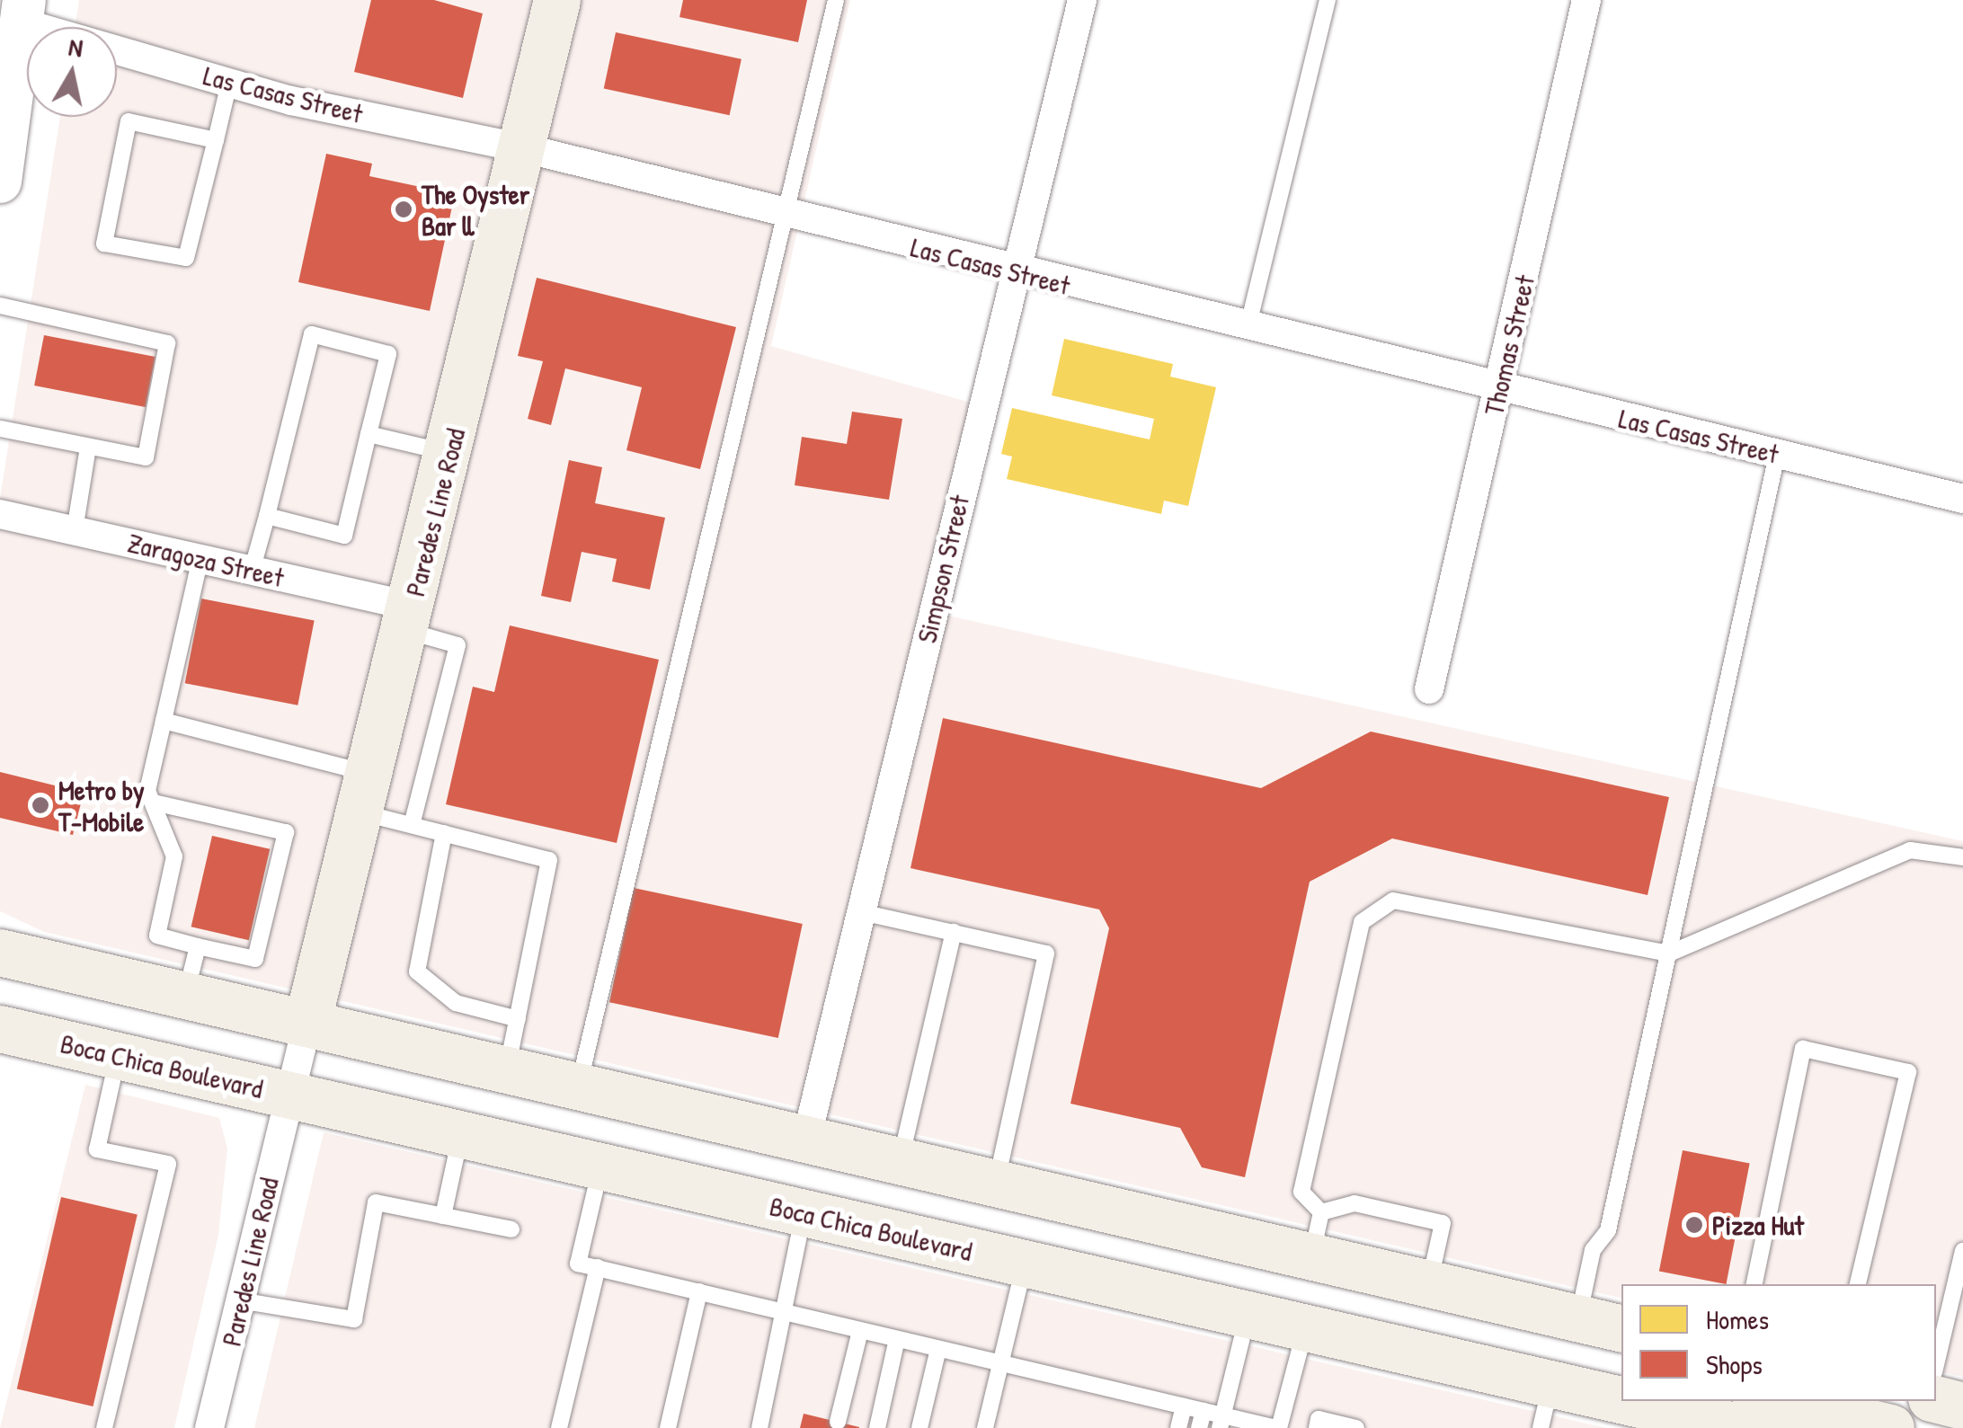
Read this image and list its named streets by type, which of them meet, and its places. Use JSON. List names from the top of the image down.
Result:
{
  "streets": {
    "main road": ["Paredes Line Road", "Boca Chica Boulevard"],
    "street": [
      "Las Casas Street",
      "Thomas Street",
      "Zaragoza Street",
      "Simpson Street"
    ]
  },
  "crossings": [
    ["Las Casas Street", "Thomas Street"],
    ["Las Casas Street", "Paredes Line Road"],
    ["Las Casas Street", "Simpson Street"],
    ["Paredes Line Road", "Zaragoza Street"],
    ["Paredes Line Road", "Boca Chica Boulevard"]
  ],
  "places": ["The Oyster Bar ll", "Metro by T-Mobile", "Pizza Hut"],
  "legend": ["Homes", "Shops"],
  "north": "top"
}
